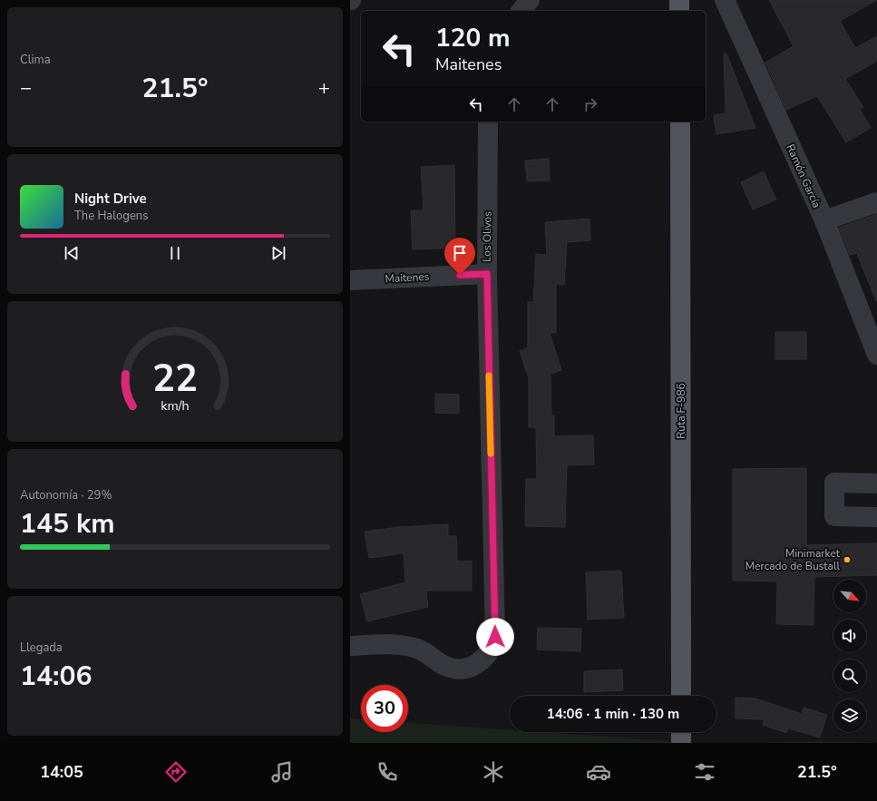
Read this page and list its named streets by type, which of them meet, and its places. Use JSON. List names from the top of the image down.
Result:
{
  "streets": {
    "main road": ["Ruta F-986"],
    "street": ["Ramón García", "Los Olivos", "Maitenes"]
  },
  "crossings": [
    ["Los Olivos", "Maitenes"]
  ],
  "places": ["Minimarket Mercado de Bustall"],
  "north": "bottom right",
  "page": {
    "tile": [
      "Clima",
      ["Autonomía · 29%", "145 km"],
      ["Llegada", "14:06"]
    ],
    "turn": ["120 m", "Maitenes"],
    "heat": ["−", "21.5°", "+"],
    "song": ["Night Drive", "The Halogens"],
    "limit": "30",
    "trip": "14:06 · 1 min · 130 m",
    "tabs": ["14:05", "21.5°"],
    "gauge": ["22", "km/h"]
  }
}
